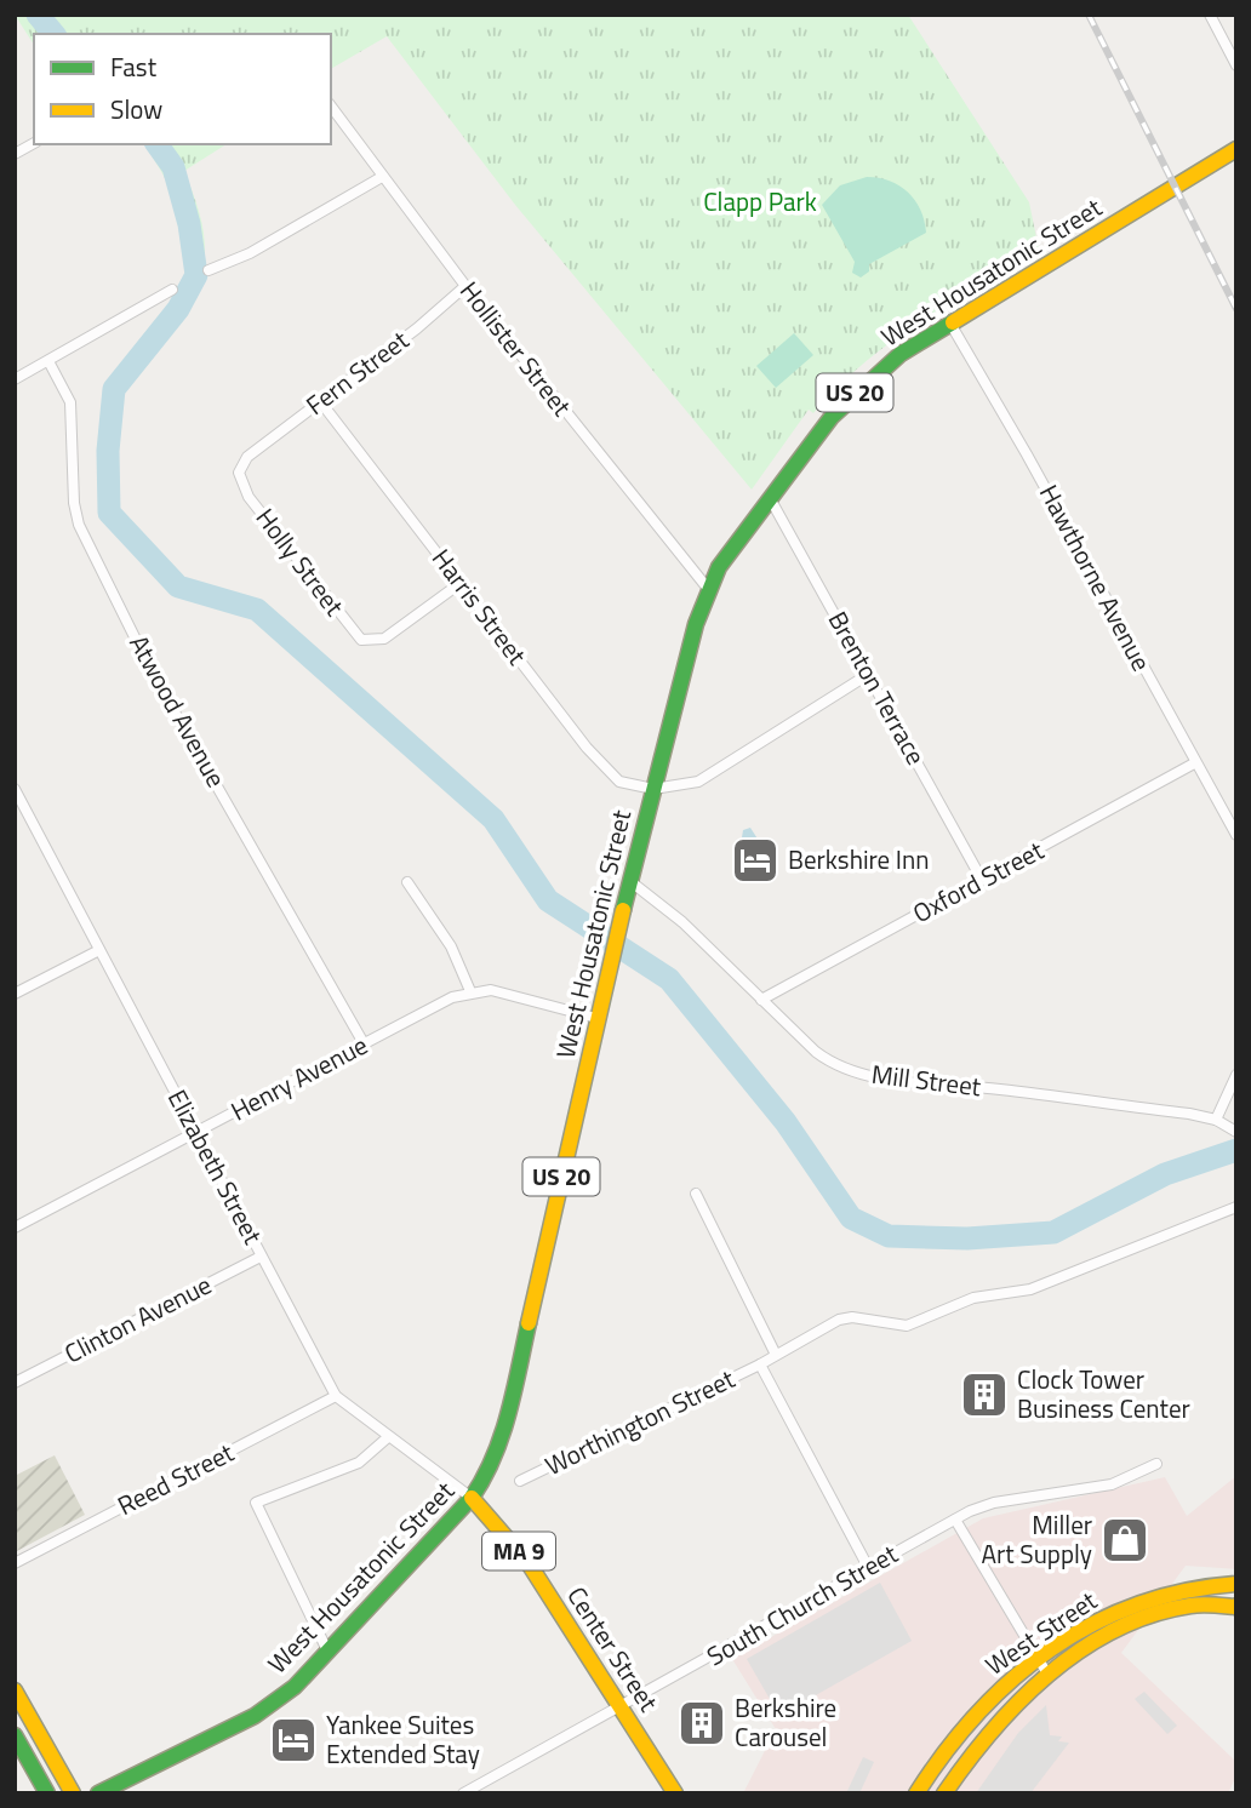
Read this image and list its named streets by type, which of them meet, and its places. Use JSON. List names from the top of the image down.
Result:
{
  "streets": {
    "main road": [
      "West Housatonic Street",
      "US 20",
      "MA 9",
      "West Street",
      "Center Street"
    ],
    "street": [
      "Hollister Street",
      "Fern Street",
      "Holly Street",
      "Hawthorne Avenue",
      "Harris Street",
      "Brenton Terrace",
      "Atwood Avenue",
      "Oxford Street",
      "Henry Avenue",
      "Mill Street",
      "Elizabeth Street",
      "Clinton Avenue",
      "Worthington Street",
      "Reed Street",
      "South Church Street"
    ]
  },
  "crossings": [
    ["West Housatonic Street", "Hollister Street"],
    ["West Housatonic Street", "Hawthorne Avenue"],
    ["West Housatonic Street", "Harris Street"],
    ["West Housatonic Street", "Brenton Terrace"],
    ["West Housatonic Street", "Mill Street"],
    ["West Housatonic Street", "Elizabeth Street"],
    ["West Housatonic Street", "Center Street"],
    ["Hollister Street", "Fern Street"],
    ["Fern Street", "Holly Street"],
    ["Fern Street", "Harris Street"],
    ["Holly Street", "Harris Street"],
    ["Hawthorne Avenue", "Oxford Street"],
    ["Brenton Terrace", "Oxford Street"],
    ["Atwood Avenue", "Henry Avenue"],
    ["Oxford Street", "Mill Street"],
    ["Henry Avenue", "Elizabeth Street"],
    ["Elizabeth Street", "Clinton Avenue"],
    ["Elizabeth Street", "Reed Street"],
    ["Elizabeth Street", "Center Street"],
    ["South Church Street", "Center Street"]
  ],
  "parks": ["Clapp Park"],
  "places": {
    "hotel": ["Berkshire Inn", "Yankee Suites Extended Stay"],
    "building": ["Clock Tower Business Center", "Berkshire Carousel"],
    "shop": ["Miller Art Supply"]
  },
  "legend": ["Fast", "Slow"]
}
